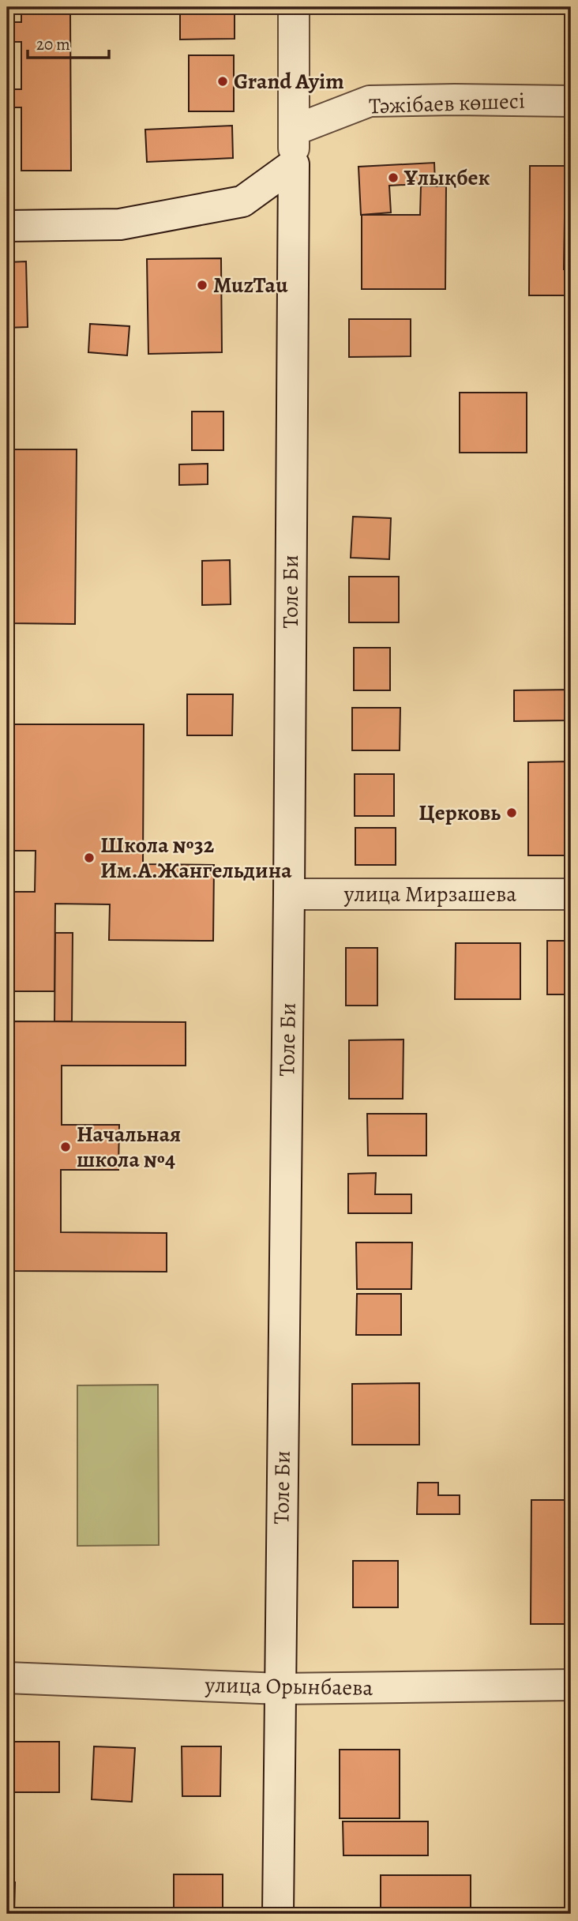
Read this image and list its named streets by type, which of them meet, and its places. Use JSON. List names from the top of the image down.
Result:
{
  "streets": {
    "main road": [
      "Тәжібаев көшесі",
      "Толе Би",
      "улица Мирзашева",
      "улица Орынбаева"
    ]
  },
  "crossings": [
    ["Тәжібаев көшесі", "Толе Би"],
    ["Толе Би", "улица Мирзашева"],
    ["Толе Би", "улица Орынбаева"]
  ],
  "places": [
    "Grand Ayim",
    "Ұлықбек",
    "MuzTau",
    "Церковь",
    "Школа №32 Им.А.Жангельдина",
    "Начальная школа №4"
  ],
  "scale_bar": "20 m"
}
